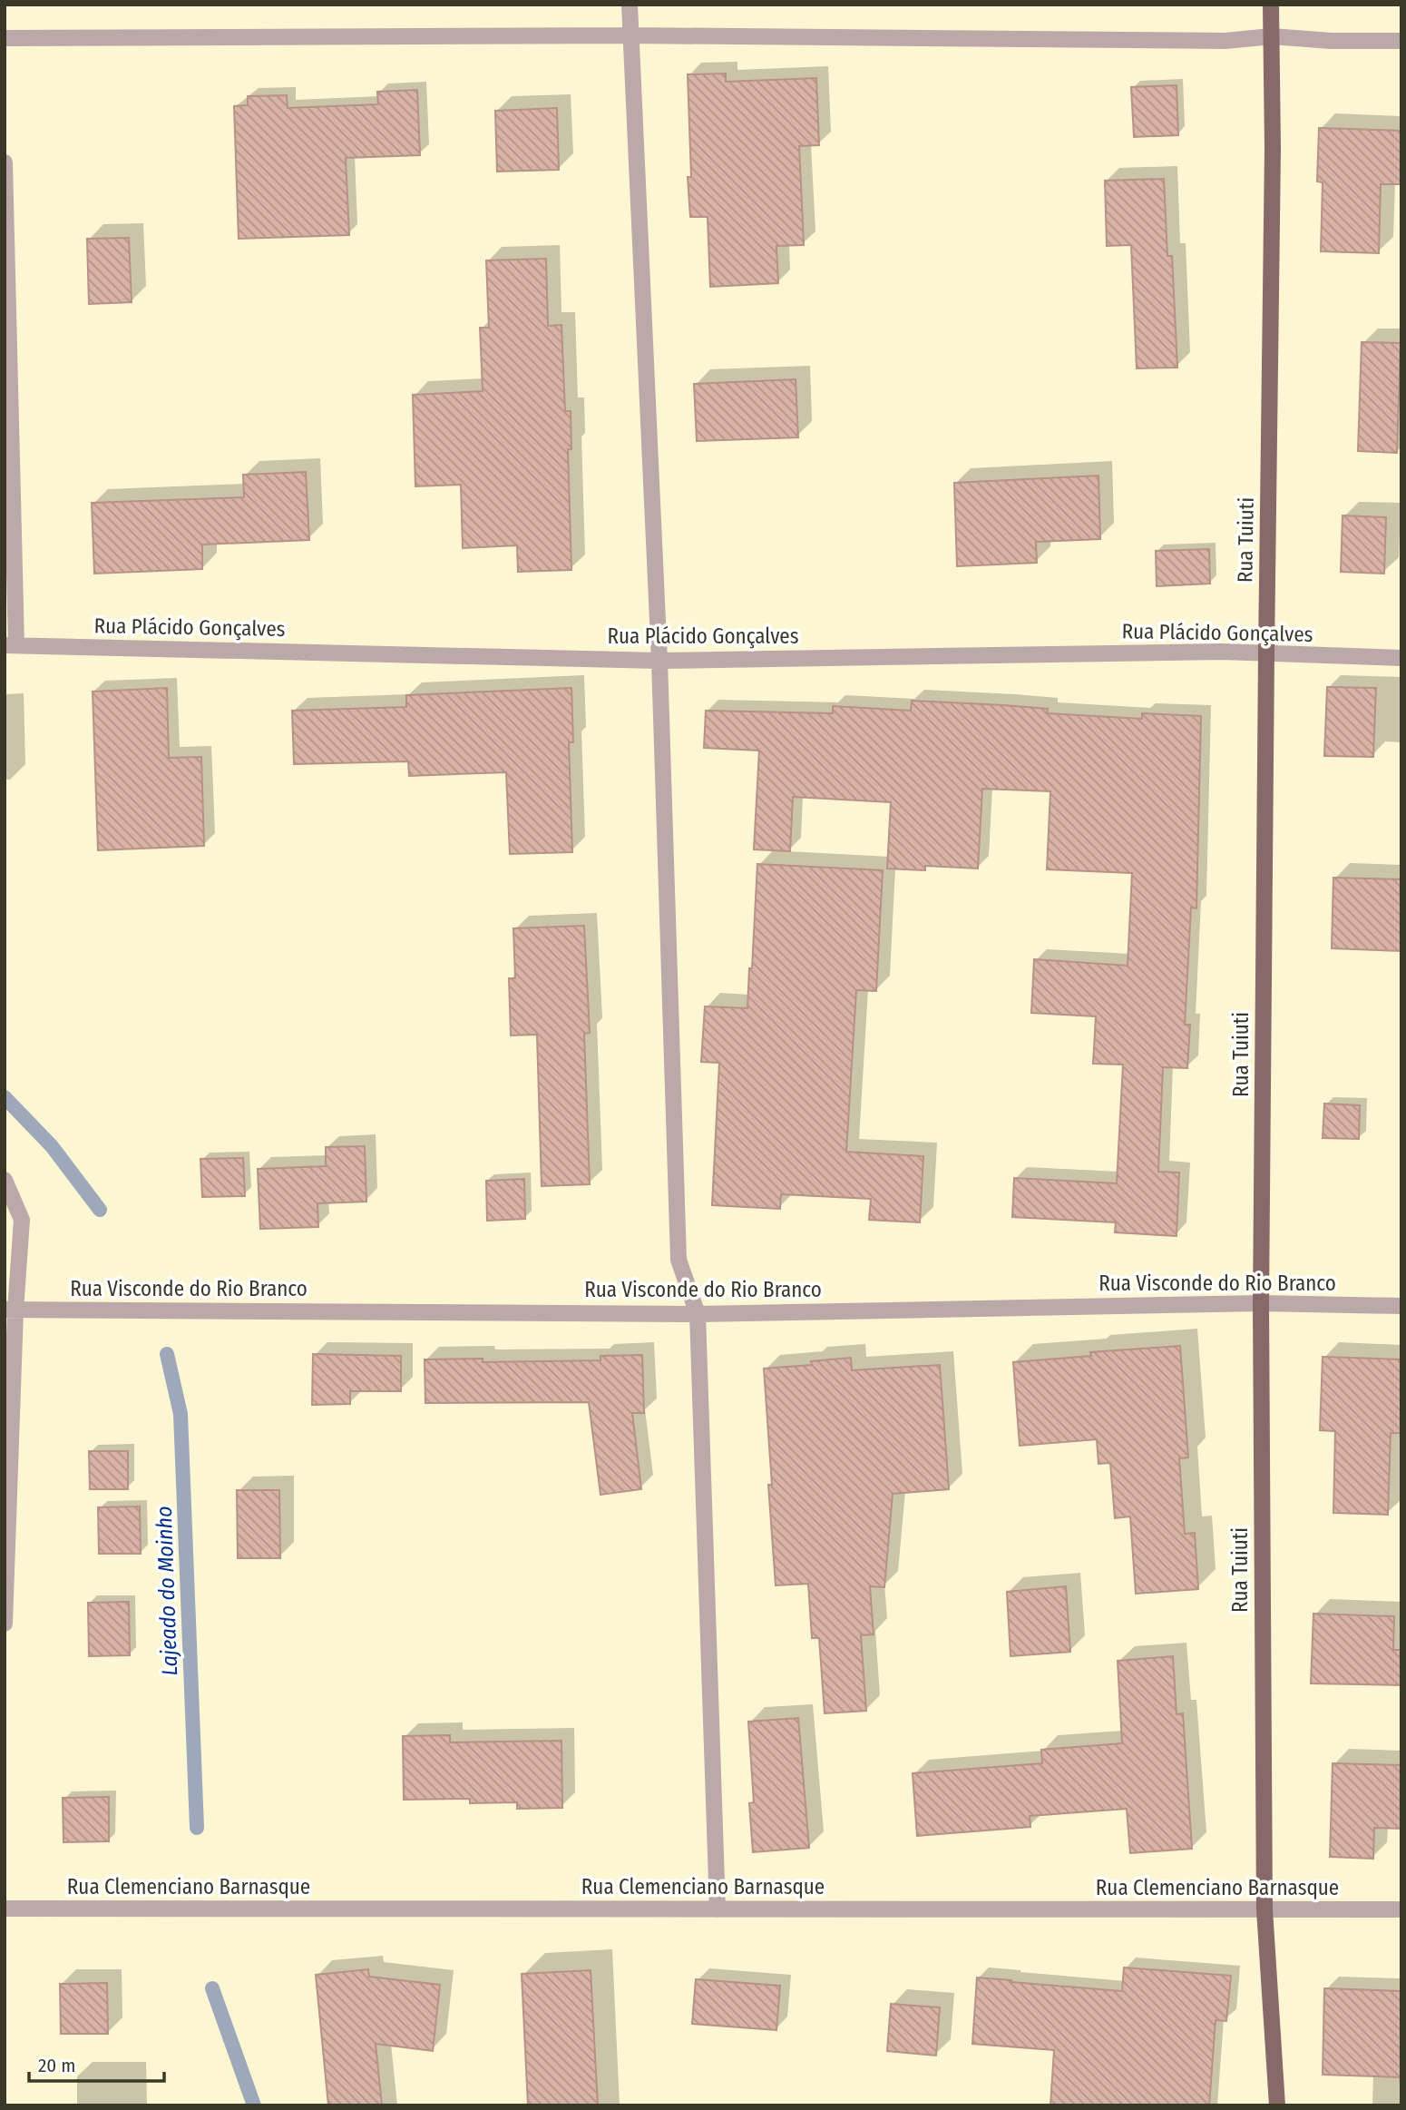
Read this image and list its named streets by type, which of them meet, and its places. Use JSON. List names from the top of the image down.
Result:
{
  "streets": {
    "main road": ["Rua Tuiuti"],
    "street": ["Rua Plácido Gonçalves", "Rua Visconde do Rio Branco", "Rua Clemenciano Barnasque"]
  },
  "crossings": [
    ["Rua Tuiuti", "Rua Plácido Gonçalves"],
    ["Rua Tuiuti", "Rua Visconde do Rio Branco"],
    ["Rua Tuiuti", "Rua Clemenciano Barnasque"]
  ],
  "water": ["Lajeado do Moinho"],
  "scale_bar": "20 m"
}
